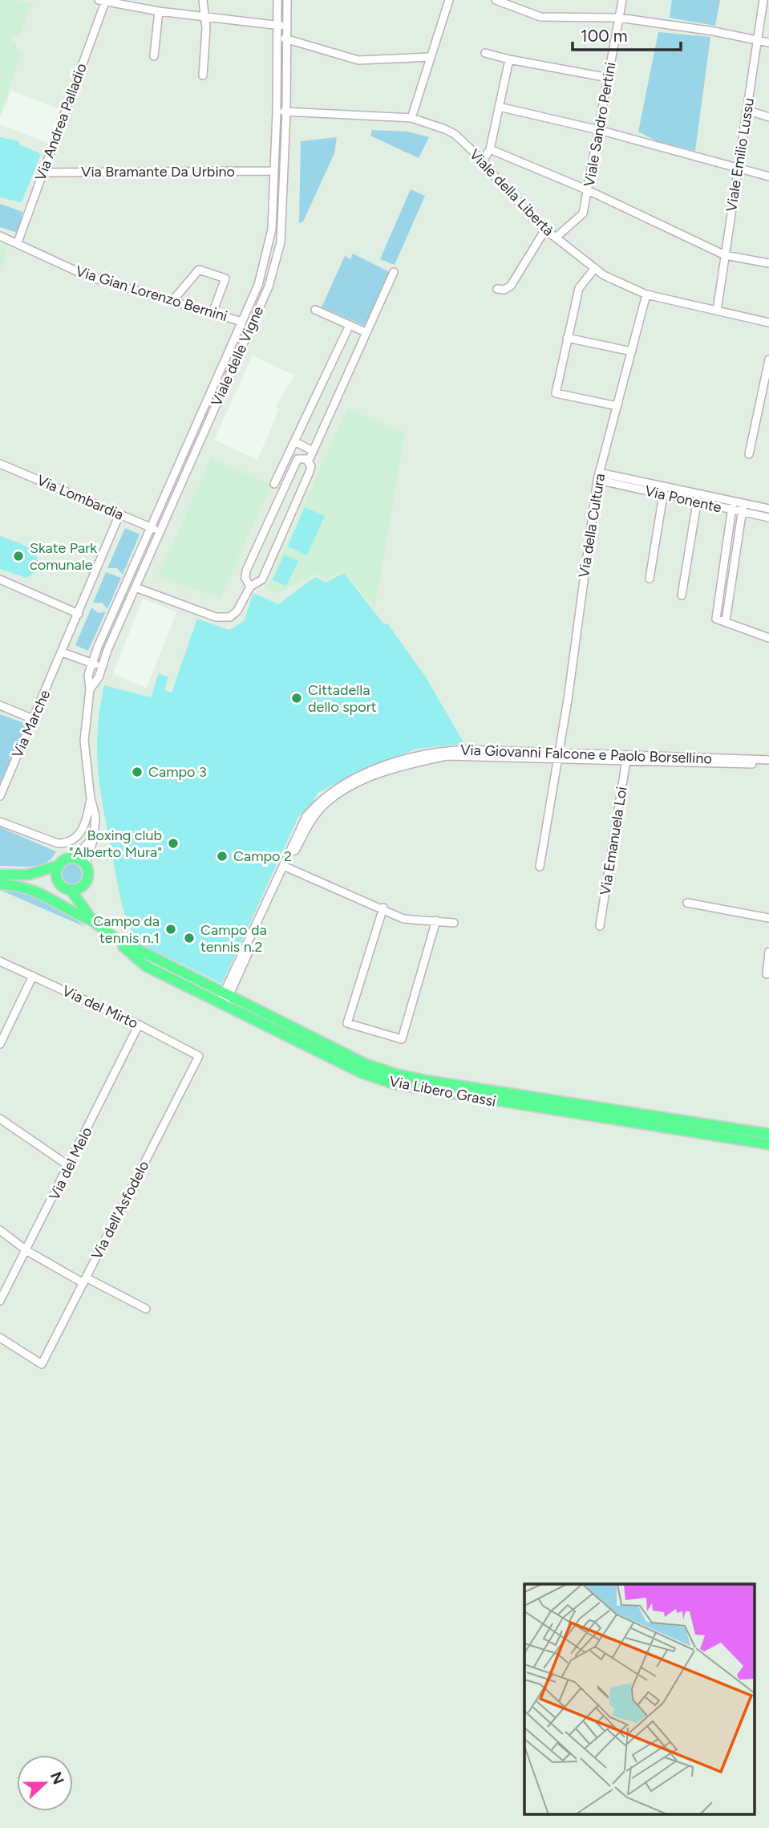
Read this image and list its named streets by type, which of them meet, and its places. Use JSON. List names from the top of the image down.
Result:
{
  "streets": {
    "main road": ["Via Libero Grassi"],
    "street": [
      "Via Andrea Palladio",
      "Viale Sandro Pertini",
      "Viale Emilio Lussu",
      "Via Bramante Da Urbino",
      "Viale della Libertà",
      "Via Gian Lorenzo Bernini",
      "Viale delle Vigne",
      "Via Lombardia",
      "Via Ponente",
      "Via della Cultura",
      "Via Marche",
      "Via Giovanni Falcone e Paolo Borsellino",
      "Via Emanuela Loi",
      "Via del Mirto",
      "Via del Melo",
      "Via dell'Asfodelo"
    ]
  },
  "crossings": [
    ["Via Andrea Palladio", "Via Bramante Da Urbino"],
    ["Via Andrea Palladio", "Via Gian Lorenzo Bernini"],
    ["Viale Sandro Pertini", "Viale della Libertà"],
    ["Viale Emilio Lussu", "Viale della Libertà"],
    ["Via Bramante Da Urbino", "Viale delle Vigne"],
    ["Viale della Libertà", "Viale delle Vigne"],
    ["Viale della Libertà", "Via della Cultura"],
    ["Via Gian Lorenzo Bernini", "Viale delle Vigne"],
    ["Viale delle Vigne", "Via Lombardia"],
    ["Via Lombardia", "Via Marche"],
    ["Via Ponente", "Via della Cultura"],
    ["Via della Cultura", "Via Giovanni Falcone e Paolo Borsellino"],
    ["Via Giovanni Falcone e Paolo Borsellino", "Via Emanuela Loi"],
    ["Via Giovanni Falcone e Paolo Borsellino", "Via Libero Grassi"],
    ["Via del Mirto", "Via del Melo"],
    ["Via del Mirto", "Via dell'Asfodelo"]
  ],
  "places": [
    "Skate Park comunale",
    "Cittadella dello sport",
    "Campo 3",
    "Boxing club \"Alberto Mura\"",
    "Campo 2",
    "Campo da tennis n.1",
    "Campo da tennis n.2"
  ],
  "scale_bar": "100 m",
  "north": "right"
}
